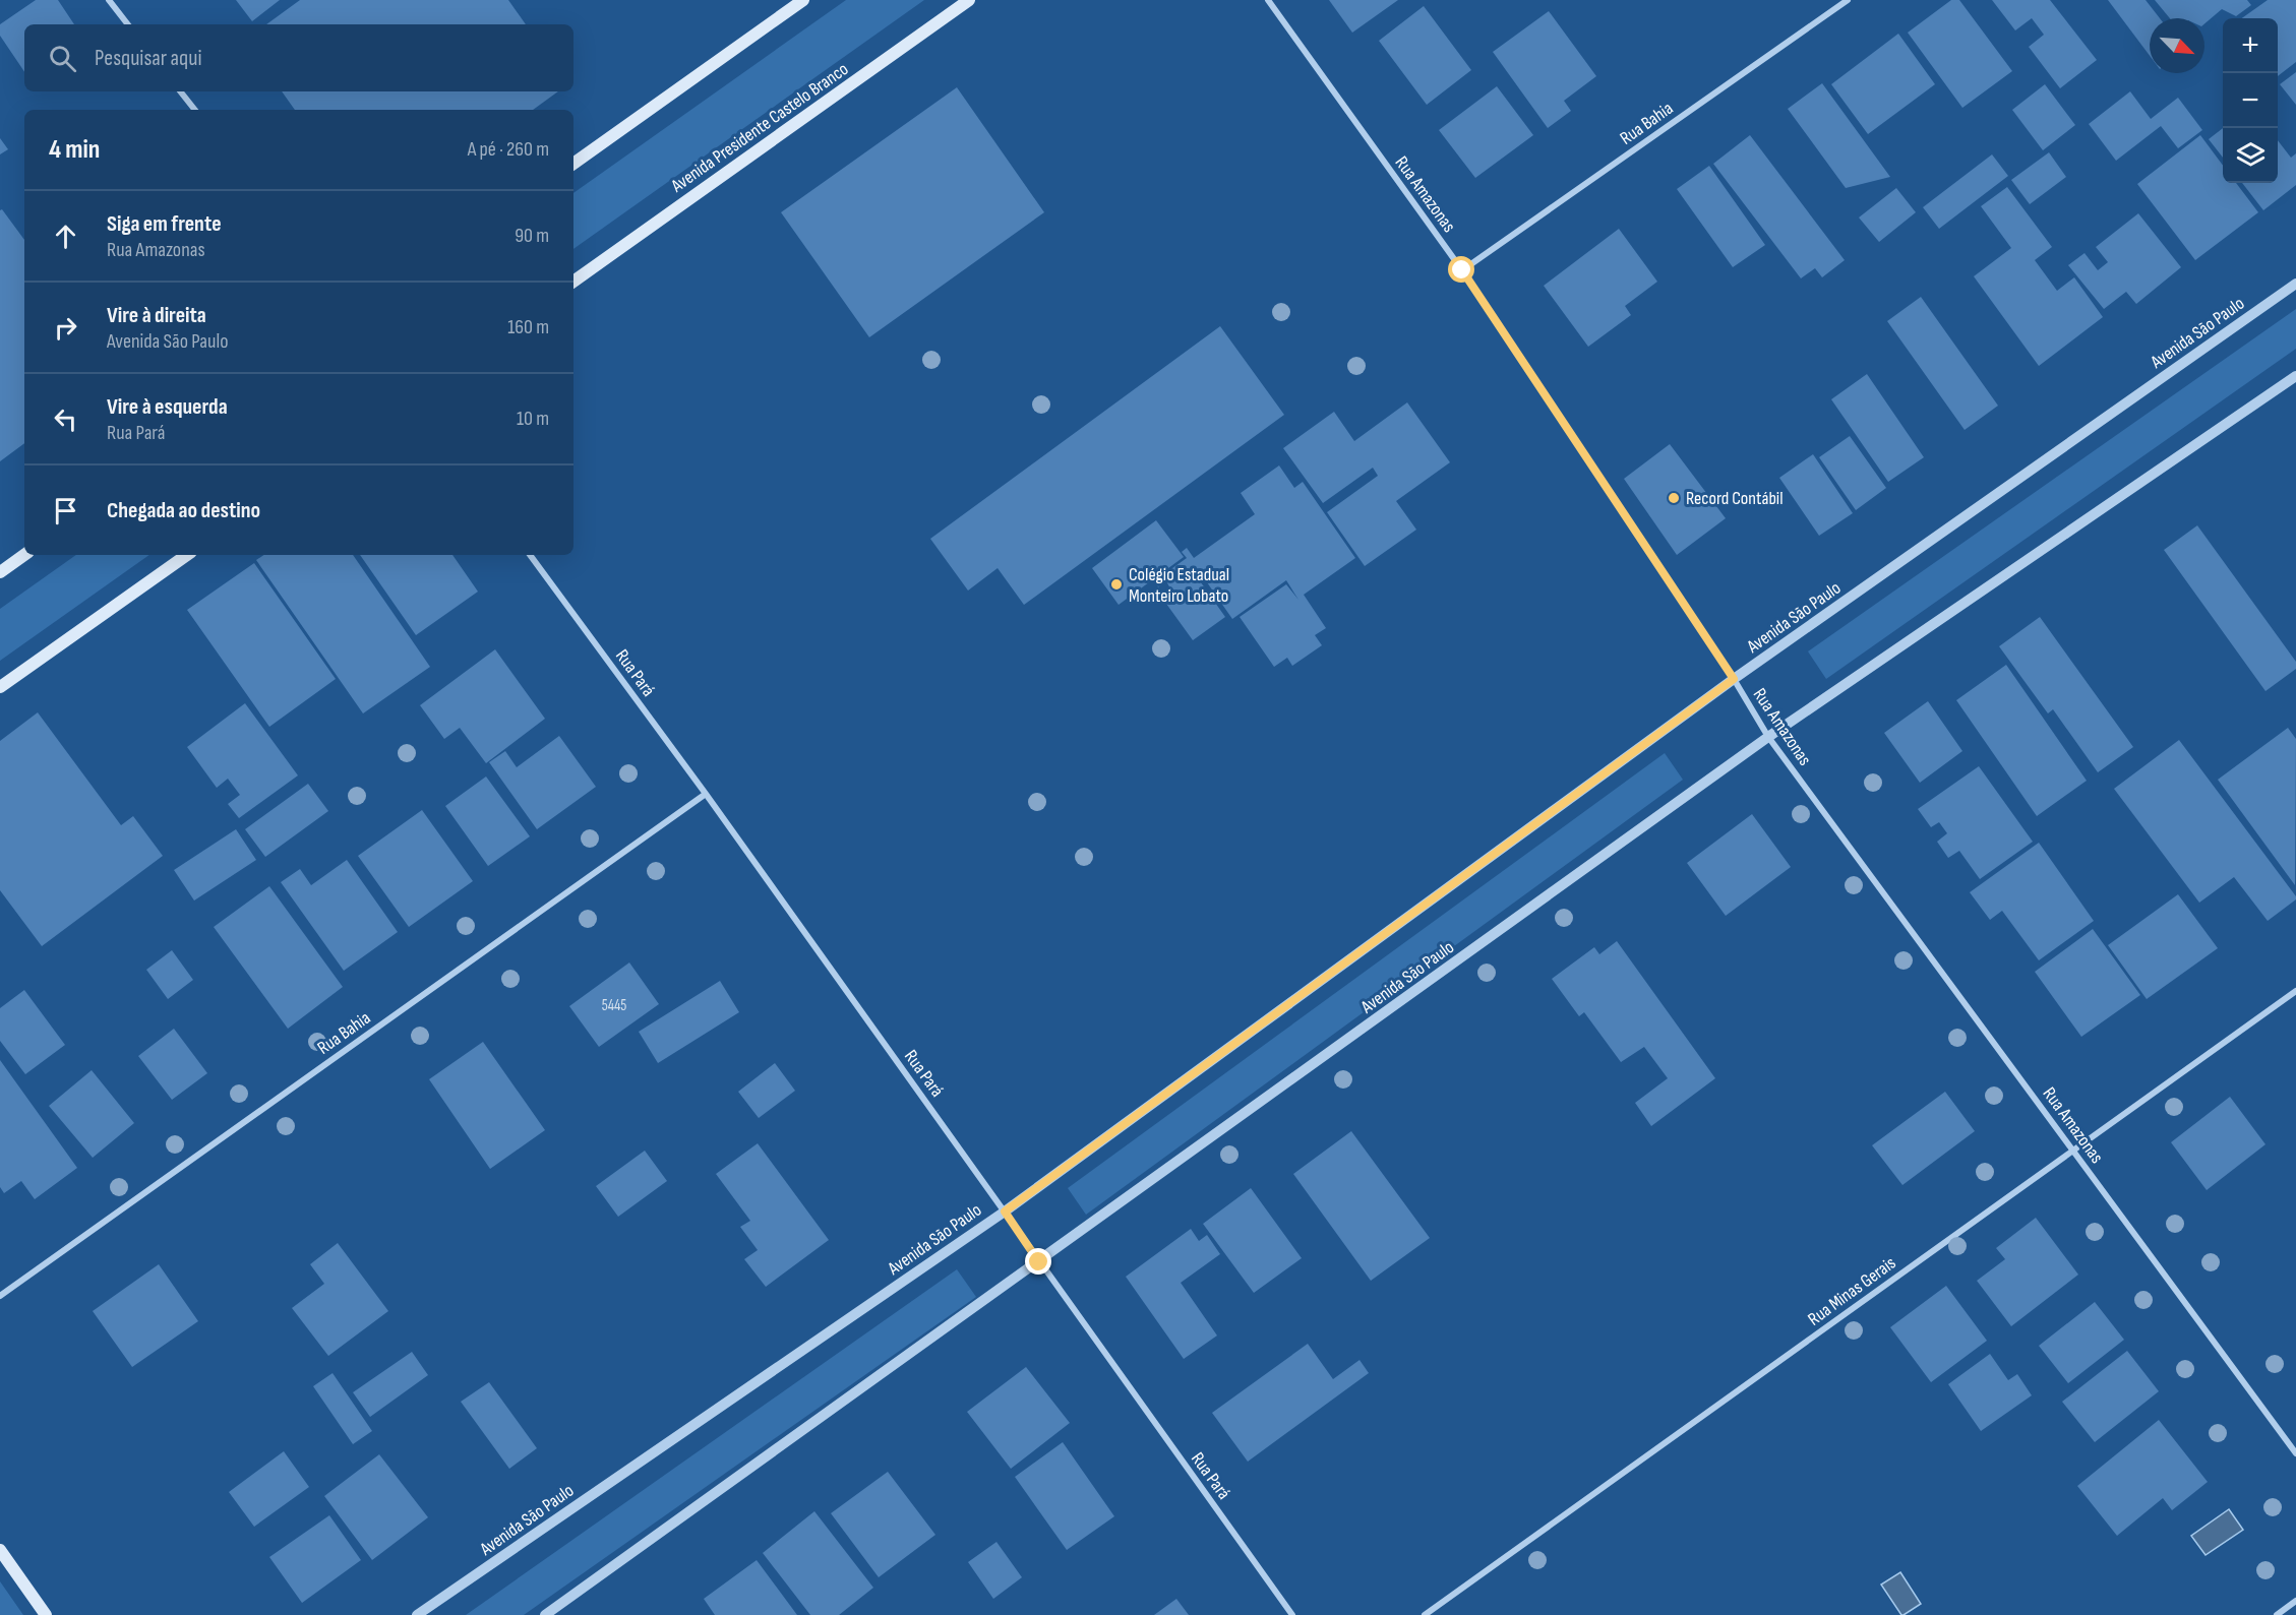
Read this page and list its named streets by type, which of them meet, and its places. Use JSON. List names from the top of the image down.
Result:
{
  "streets": {
    "main road": ["Avenida Presidente Castelo Branco"],
    "street": [
      "Rua Bahia",
      "Rua Amazonas",
      "Avenida São Paulo",
      "Rua Pará",
      "Rua Minas Gerais"
    ]
  },
  "crossings": [
    ["Rua Bahia", "Rua Amazonas"],
    ["Rua Bahia", "Rua Pará"],
    ["Rua Amazonas", "Avenida São Paulo"],
    ["Rua Amazonas", "Rua Minas Gerais"],
    ["Avenida São Paulo", "Rua Pará"]
  ],
  "places": ["Record Contábil", "Colégio Estadual Monteiro Lobato"],
  "house_numbers": ["5445"],
  "north": "bottom right",
  "page": {
    "map_buttons": ["+", "−"],
    "search": "Pesquisar aqui",
    "heading": ["4 min", "A pé · 260 m"],
    "list": [
      ["Siga em frente", "Rua Amazonas", "90 m"],
      ["Vire à direita", "Avenida São Paulo", "160 m"],
      ["Vire à esquerda", "Rua Pará", "10 m"],
      "Chegada ao destino"
    ]
  }
}
